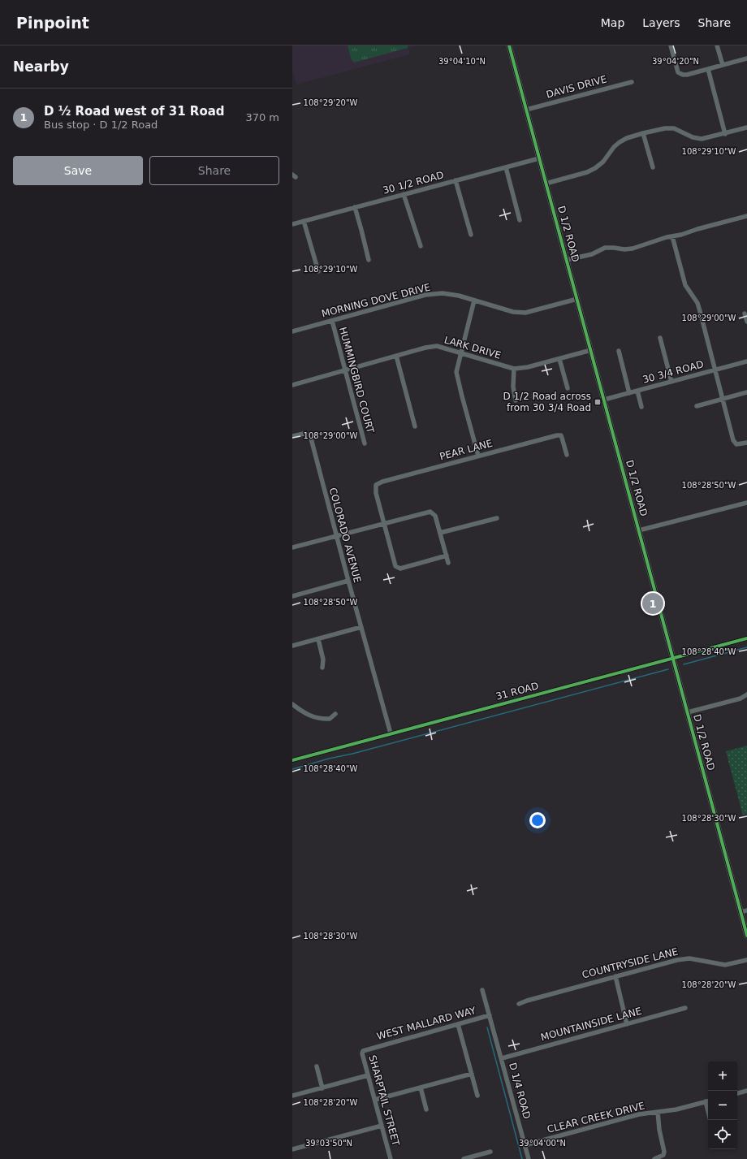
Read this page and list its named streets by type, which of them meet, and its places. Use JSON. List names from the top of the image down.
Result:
{
  "streets": {
    "main road": ["D 1/2 ROAD"],
    "street": [
      "DAVIS DRIVE",
      "30 1/2 ROAD",
      "MORNING DOVE DRIVE",
      "LARK DRIVE",
      "30 3/4 ROAD",
      "HUMMINGBIRD COURT",
      "PEAR LANE",
      "COLORADO AVENUE",
      "31 ROAD",
      "COUNTRYSIDE LANE",
      "WEST MALLARD WAY",
      "MOUNTAINSIDE LANE",
      "D 1/4 ROAD",
      "SHARPTAIL STREET",
      "CLEAR CREEK DRIVE"
    ]
  },
  "crossings": [
    ["DAVIS DRIVE", "D 1/2 ROAD"],
    ["30 1/2 ROAD", "D 1/2 ROAD"],
    ["D 1/2 ROAD", "MORNING DOVE DRIVE"],
    ["D 1/2 ROAD", "LARK DRIVE"],
    ["D 1/2 ROAD", "30 3/4 ROAD"],
    ["D 1/2 ROAD", "31 ROAD"],
    ["MORNING DOVE DRIVE", "HUMMINGBIRD COURT"],
    ["LARK DRIVE", "HUMMINGBIRD COURT"],
    ["COLORADO AVENUE", "31 ROAD"],
    ["WEST MALLARD WAY", "D 1/4 ROAD"],
    ["WEST MALLARD WAY", "SHARPTAIL STREET"],
    ["MOUNTAINSIDE LANE", "D 1/4 ROAD"],
    ["D 1/4 ROAD", "CLEAR CREEK DRIVE"]
  ],
  "places": {
    "transit": ["D 1/2 Road across from 30 3/4 Road"]
  },
  "page": {
    "header": "Pinpoint",
    "nav": ["Map", "Layers", "Share"],
    "heading": "Nearby",
    "list": [
      {
        "mark": "1",
        "name": "D ½ Road west of 31 Road",
        "note": "Bus stop · D 1/2 Road",
        "value": "370 m"
      }
    ],
    "buttons": ["Save", "Share"],
    "pins": "1",
    "map_buttons": ["+", "−"]
  },
  "coordinates": [
    "39°04'10\"N",
    "39°04'20\"N",
    "108°29'20\"W",
    "108°29'10\"W",
    "108°29'00\"W",
    "108°28'50\"W",
    "108°28'40\"W",
    "108°28'30\"W",
    "108°28'20\"W",
    "39°03'50\"N",
    "39°04'00\"N"
  ]
}
